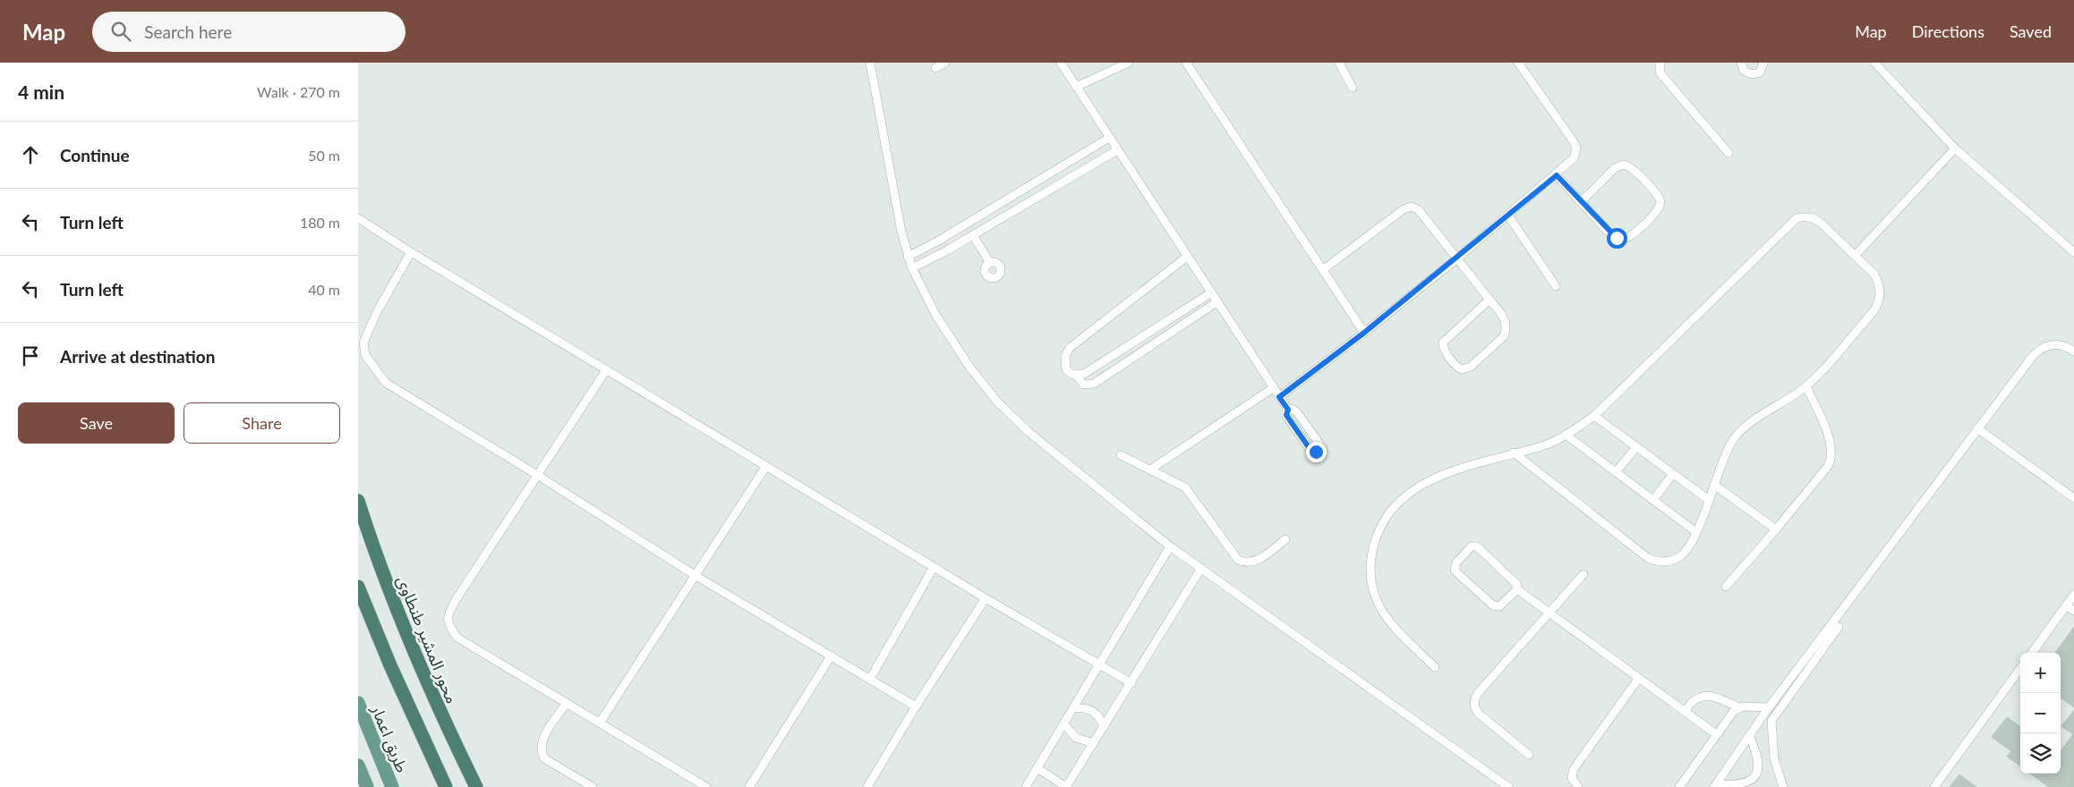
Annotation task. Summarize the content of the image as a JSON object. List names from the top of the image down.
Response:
{
  "streets": {
    "highway": ["محور المشير طنطاوى"],
    "main road": ["طريق اعمار"]
  },
  "page": {
    "header": "Map",
    "search": "Search here",
    "nav": ["Map", "Directions", "Saved"],
    "heading": ["4 min", "Walk · 270 m"],
    "list": [
      ["Continue", "50 m"],
      ["Turn left", "180 m"],
      ["Turn left", "40 m"],
      "Arrive at destination"
    ],
    "buttons": ["Save", "Share"],
    "map_buttons": ["+", "−"]
  }
}
